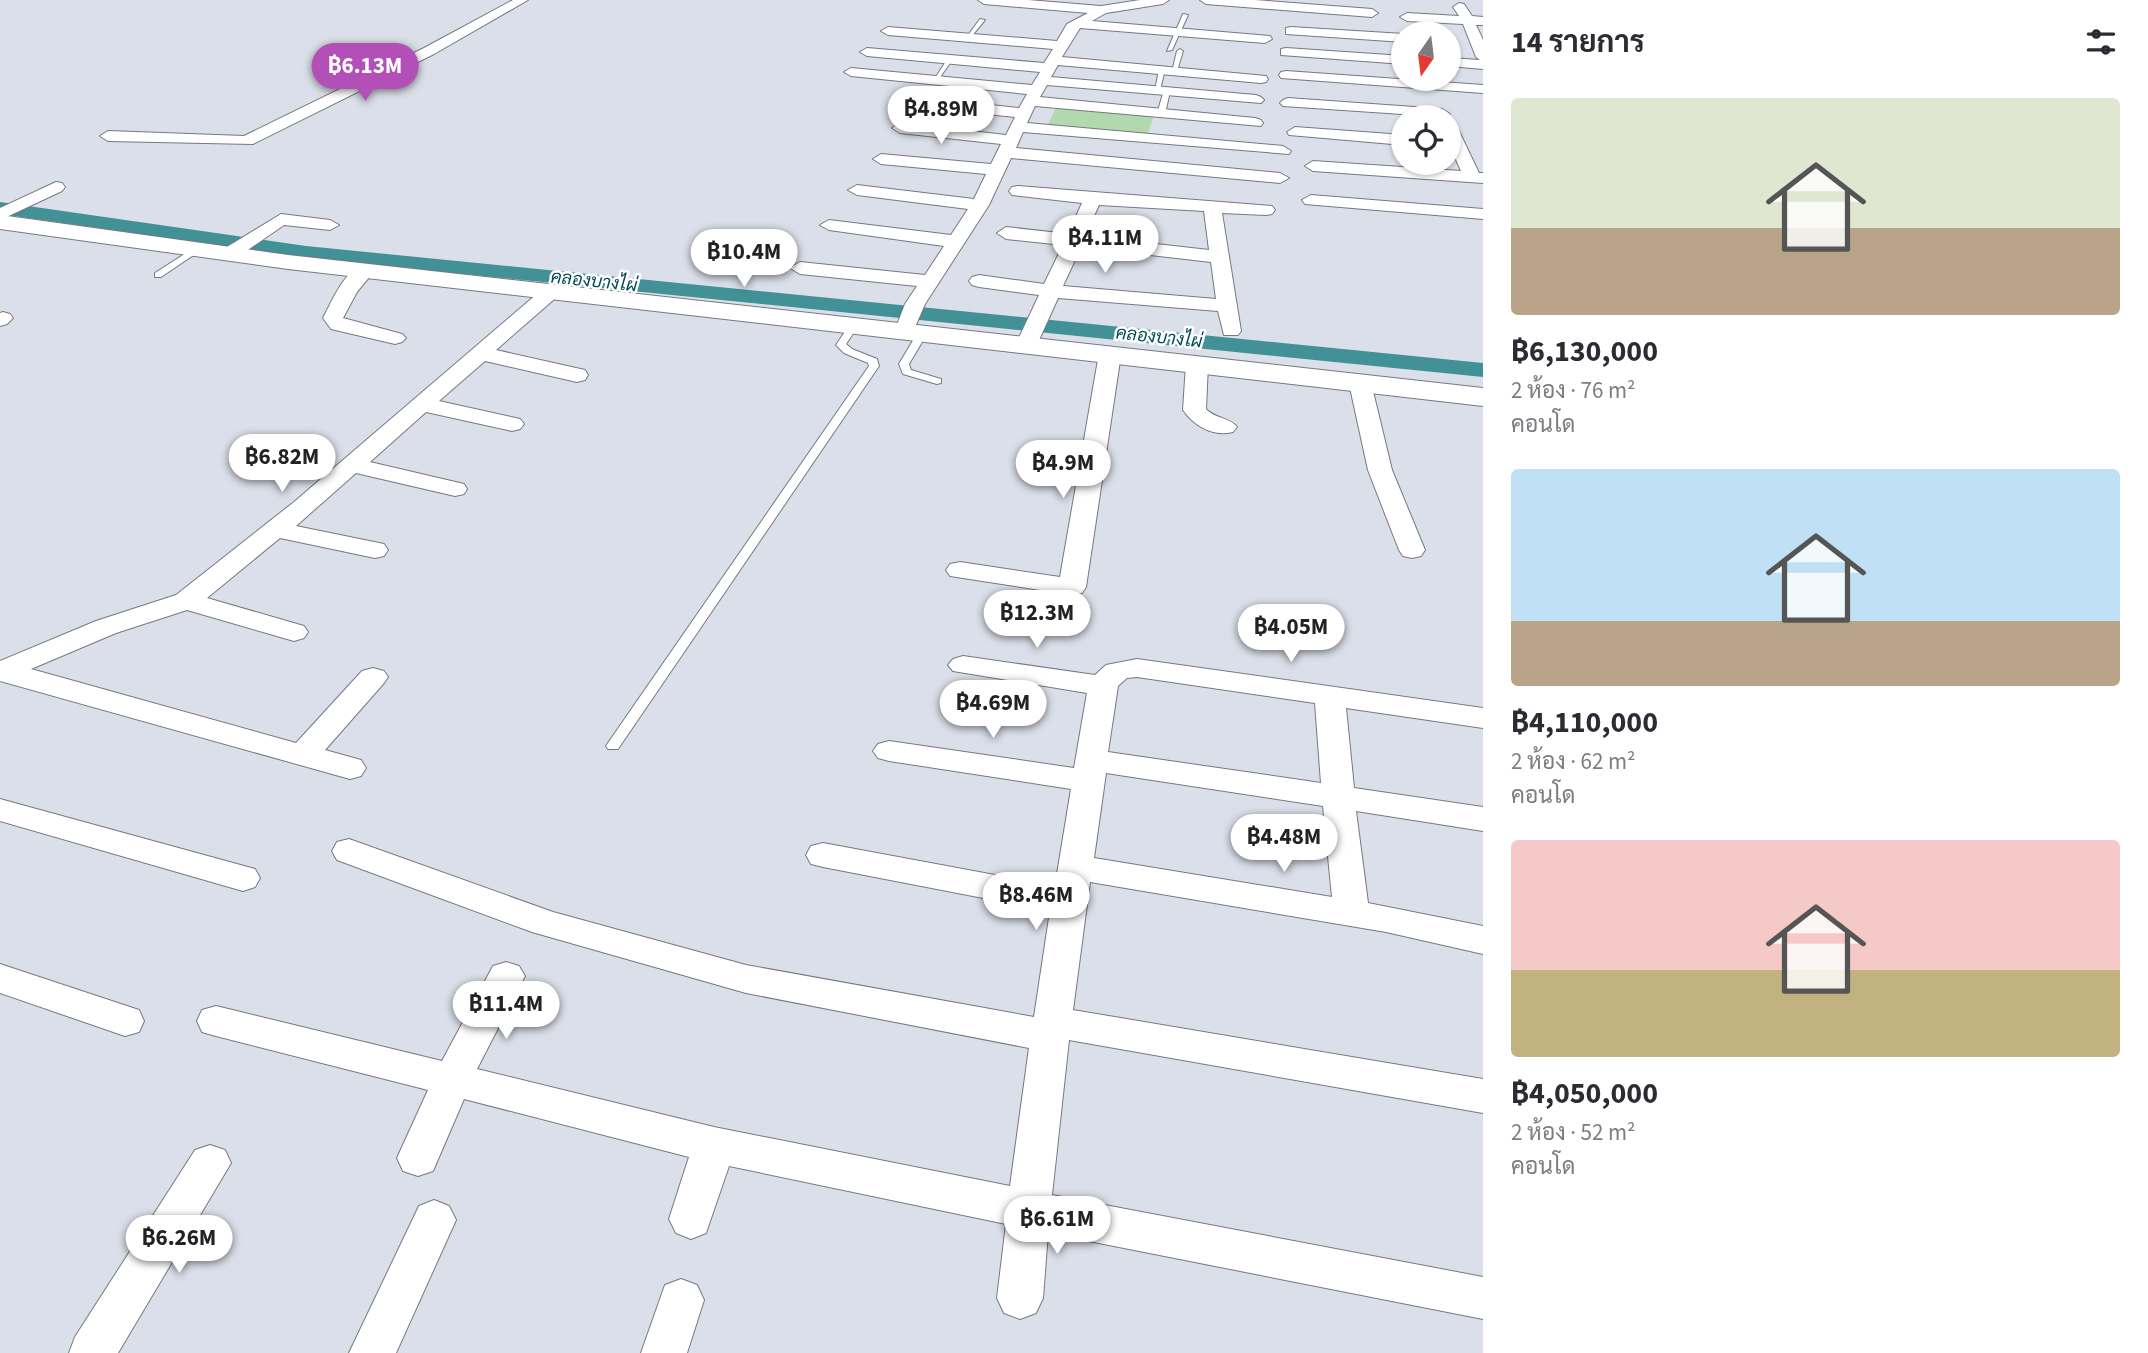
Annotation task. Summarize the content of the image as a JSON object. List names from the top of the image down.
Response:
{
  "water": ["คลองบางไผ่"],
  "north": "bottom",
  "page": {
    "heading": "14 รายการ",
    "price": [
      "฿6.13M",
      "฿4.89M",
      "฿4.11M",
      "฿10.4M",
      "฿6.82M",
      "฿4.9M",
      "฿12.3M",
      "฿4.05M",
      "฿4.69M",
      "฿4.48M",
      "฿8.46M",
      "฿11.4M",
      "฿6.61M",
      "฿6.26M"
    ],
    "list": [
      {
        "name": "฿6,130,000",
        "note": "2 ห้อง · 76 m² · คอนโด"
      },
      {
        "name": "฿4,110,000",
        "note": "2 ห้อง · 62 m² · คอนโด"
      },
      {
        "name": "฿4,050,000",
        "note": "2 ห้อง · 52 m² · คอนโด"
      }
    ]
  }
}
